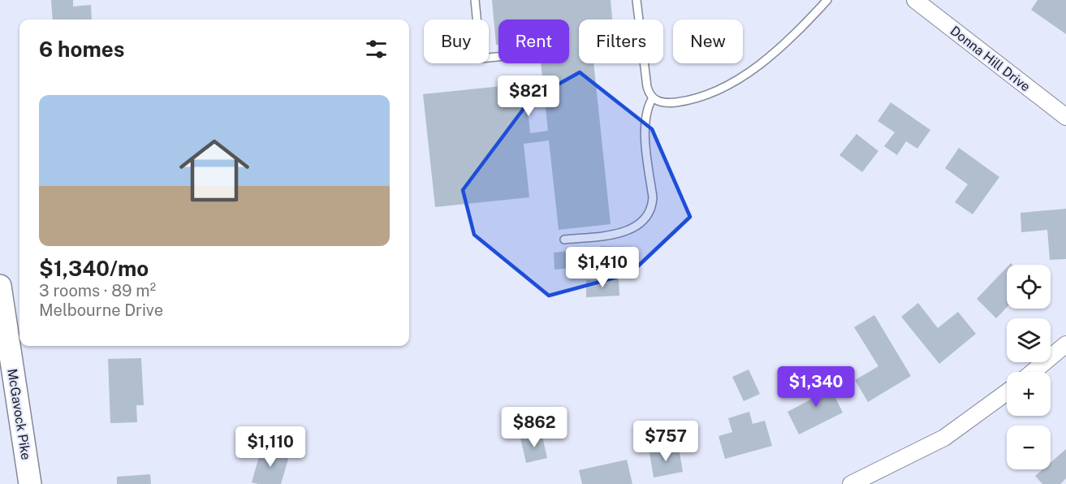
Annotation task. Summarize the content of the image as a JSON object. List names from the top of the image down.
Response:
{
  "streets": {
    "main road": ["McGavock Pike"],
    "street": ["Donna Hill Drive"]
  },
  "page": {
    "chip": [
      "Buy",
      "Rent",
      "Filters",
      "New"
    ],
    "heading": "6 homes",
    "price": [
      "$821",
      "$1,410",
      "$1,340",
      "$862",
      "$757",
      "$1,110"
    ],
    "list": [
      {
        "name": "$1,340/mo",
        "note": "3 rooms · 89 m² · Melbourne Drive"
      }
    ],
    "map_buttons": ["+", "−"]
  }
}
